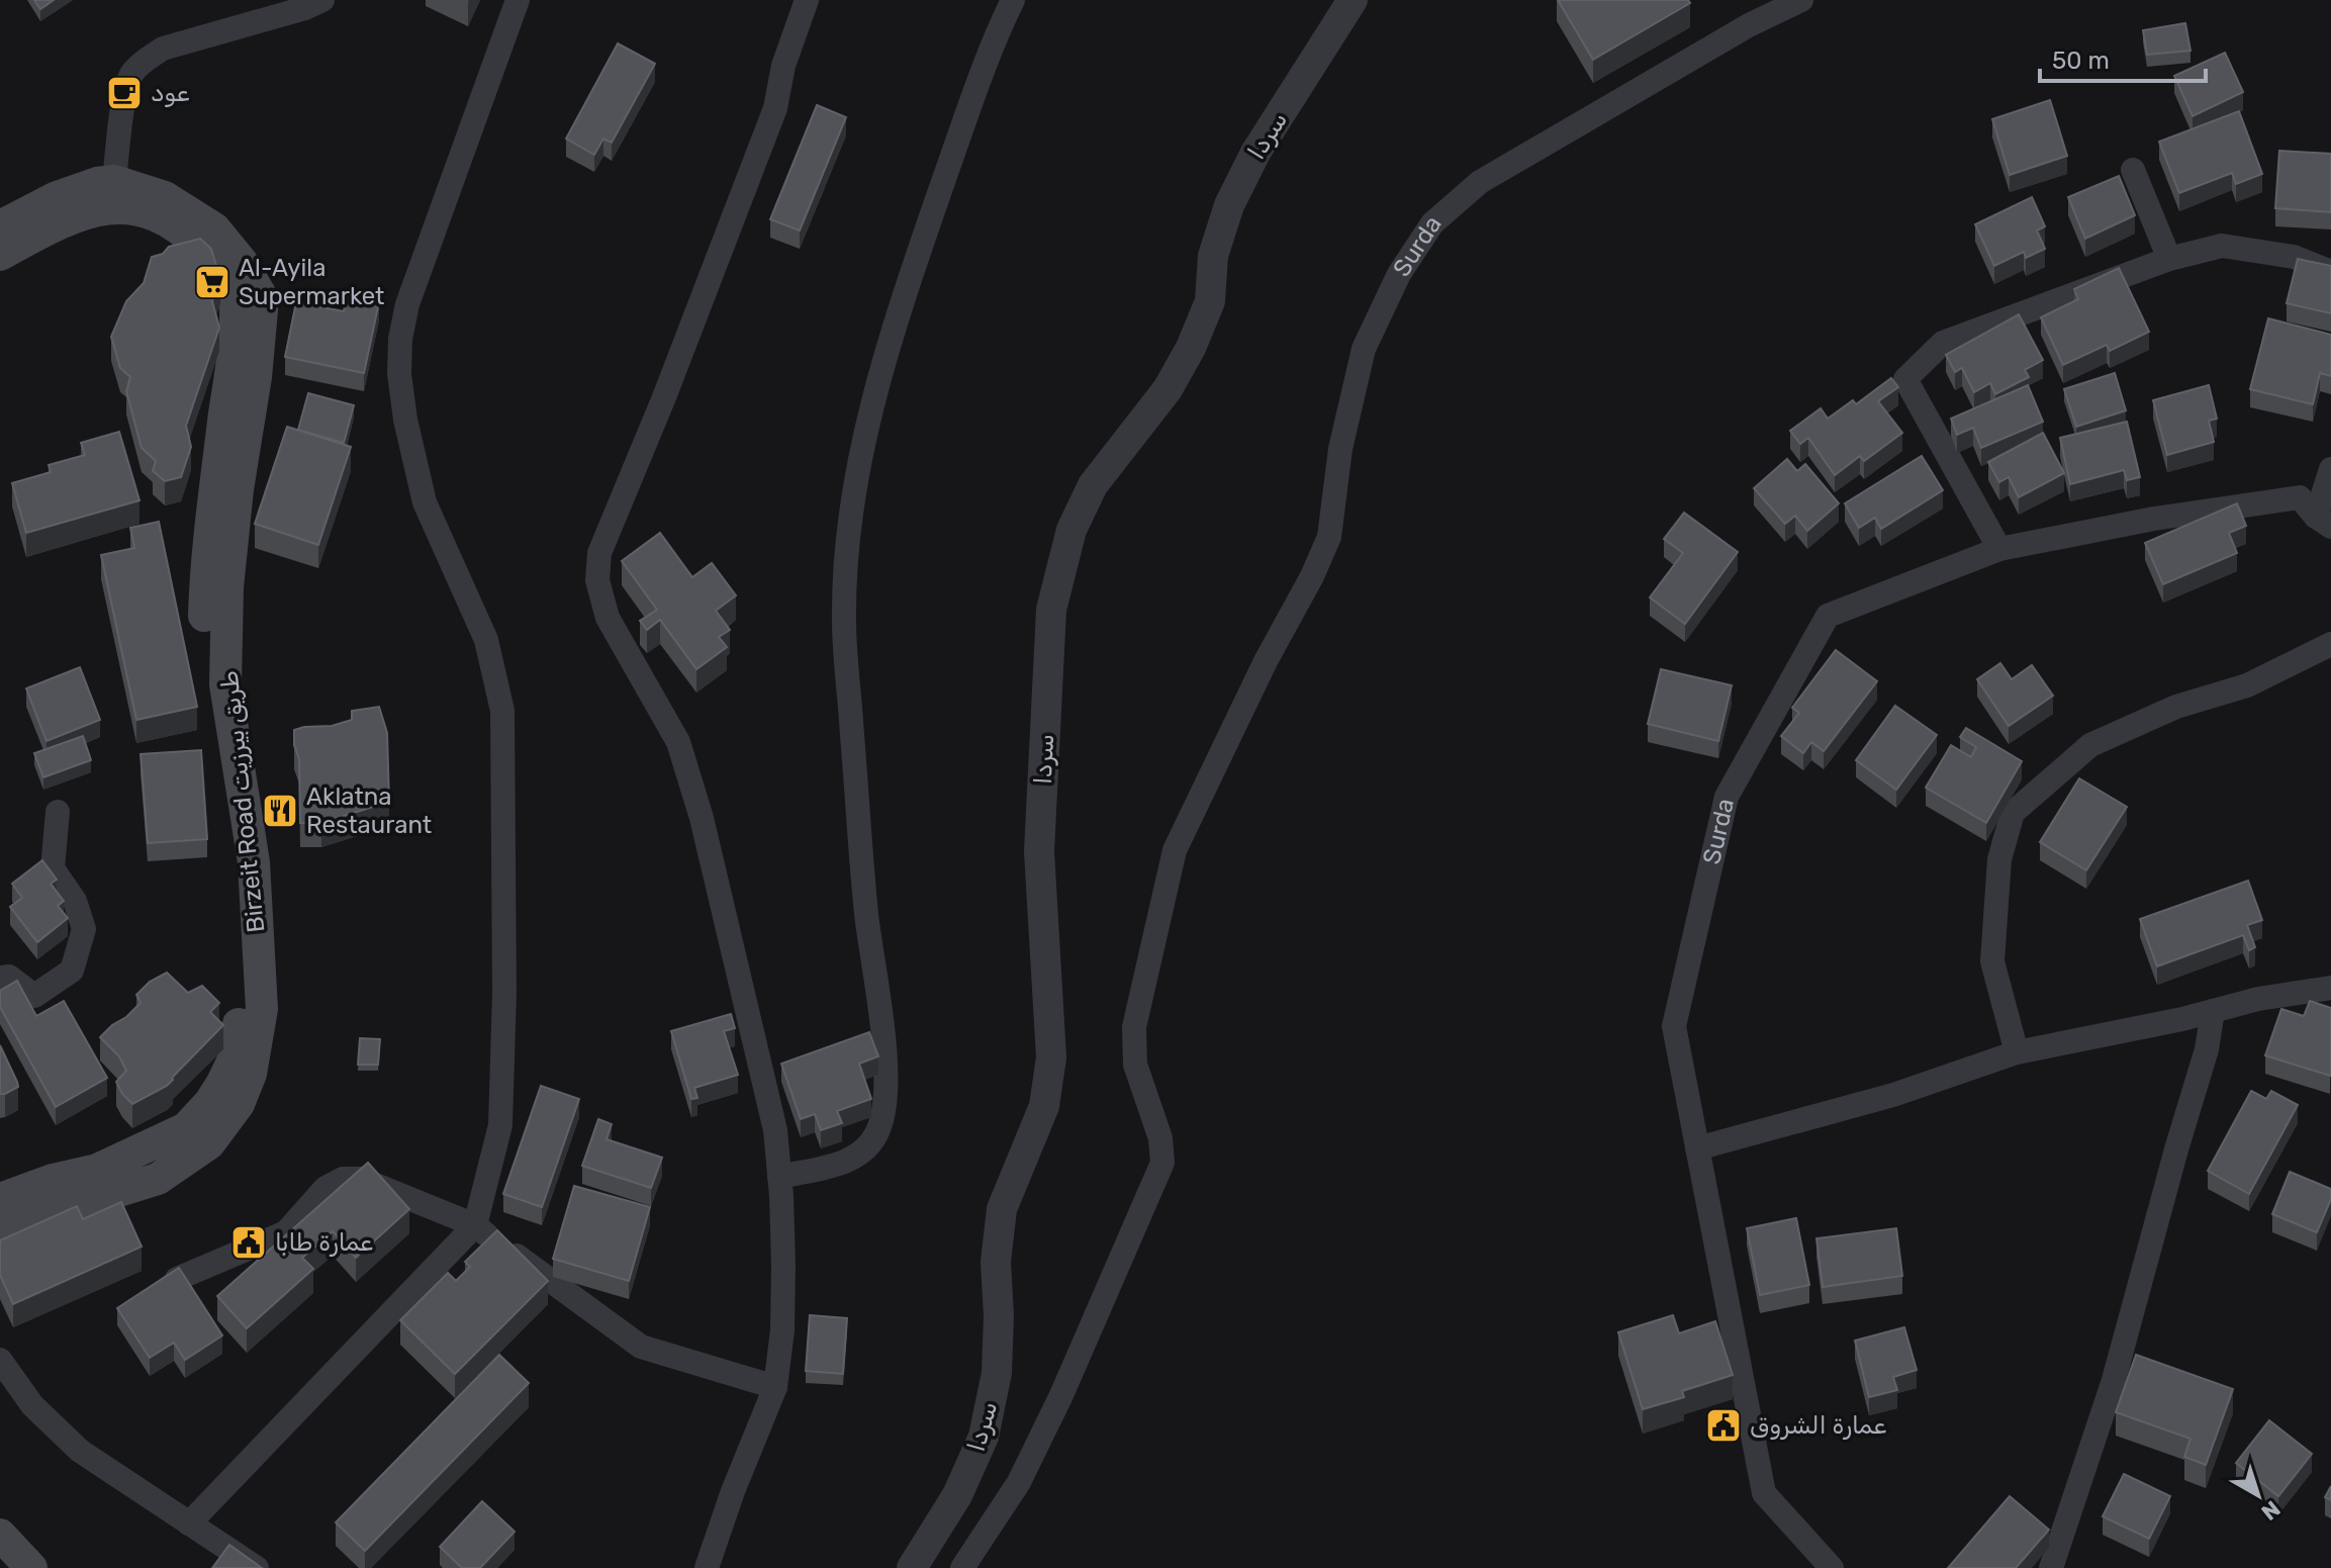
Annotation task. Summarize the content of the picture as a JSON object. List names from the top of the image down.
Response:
{
  "streets": {
    "main road": ["Birzeit Road طريق بيرزيت"],
    "street": ["سردا", "Surda"]
  },
  "places": {
    "cafe": ["عود"],
    "supermarket": ["Al-Ayila Supermarket"],
    "restaurant": ["Aklatna Restaurant"],
    "public building": ["عمارة طابا", "عمارة الشروق"]
  },
  "scale_bar": "50 m",
  "north": "bottom right"
}
